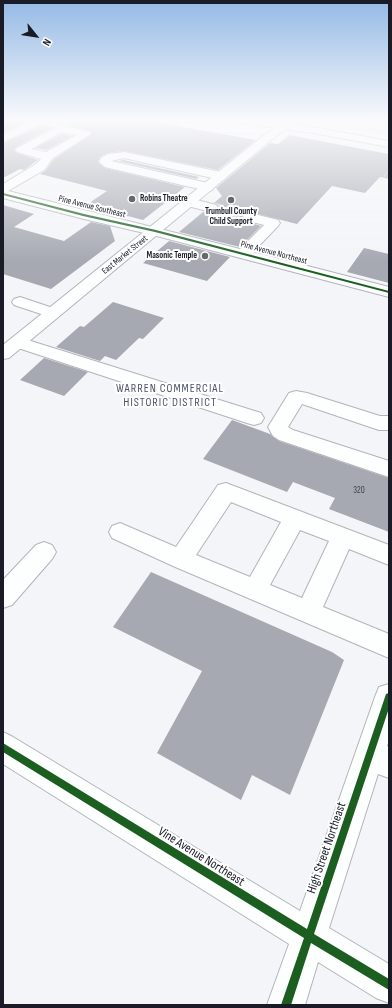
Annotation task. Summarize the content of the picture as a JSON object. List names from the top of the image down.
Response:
{
  "streets": {
    "street": [
      "Pine Avenue Southeast",
      "Pine Avenue Northeast",
      "East Market Street",
      "High Street Northeast",
      "Vine Avenue Northeast"
    ]
  },
  "crossings": [
    ["Pine Avenue Southeast", "Pine Avenue Northeast"],
    ["Pine Avenue Southeast", "East Market Street"],
    ["Pine Avenue Northeast", "East Market Street"],
    ["High Street Northeast", "Vine Avenue Northeast"]
  ],
  "districts": ["WARREN COMMERCIAL HISTORIC DISTRICT"],
  "places": ["Robins Theatre", "Trumbull County Child Support", "Masonic Temple"],
  "house_numbers": ["320"],
  "north": "bottom right"
}
